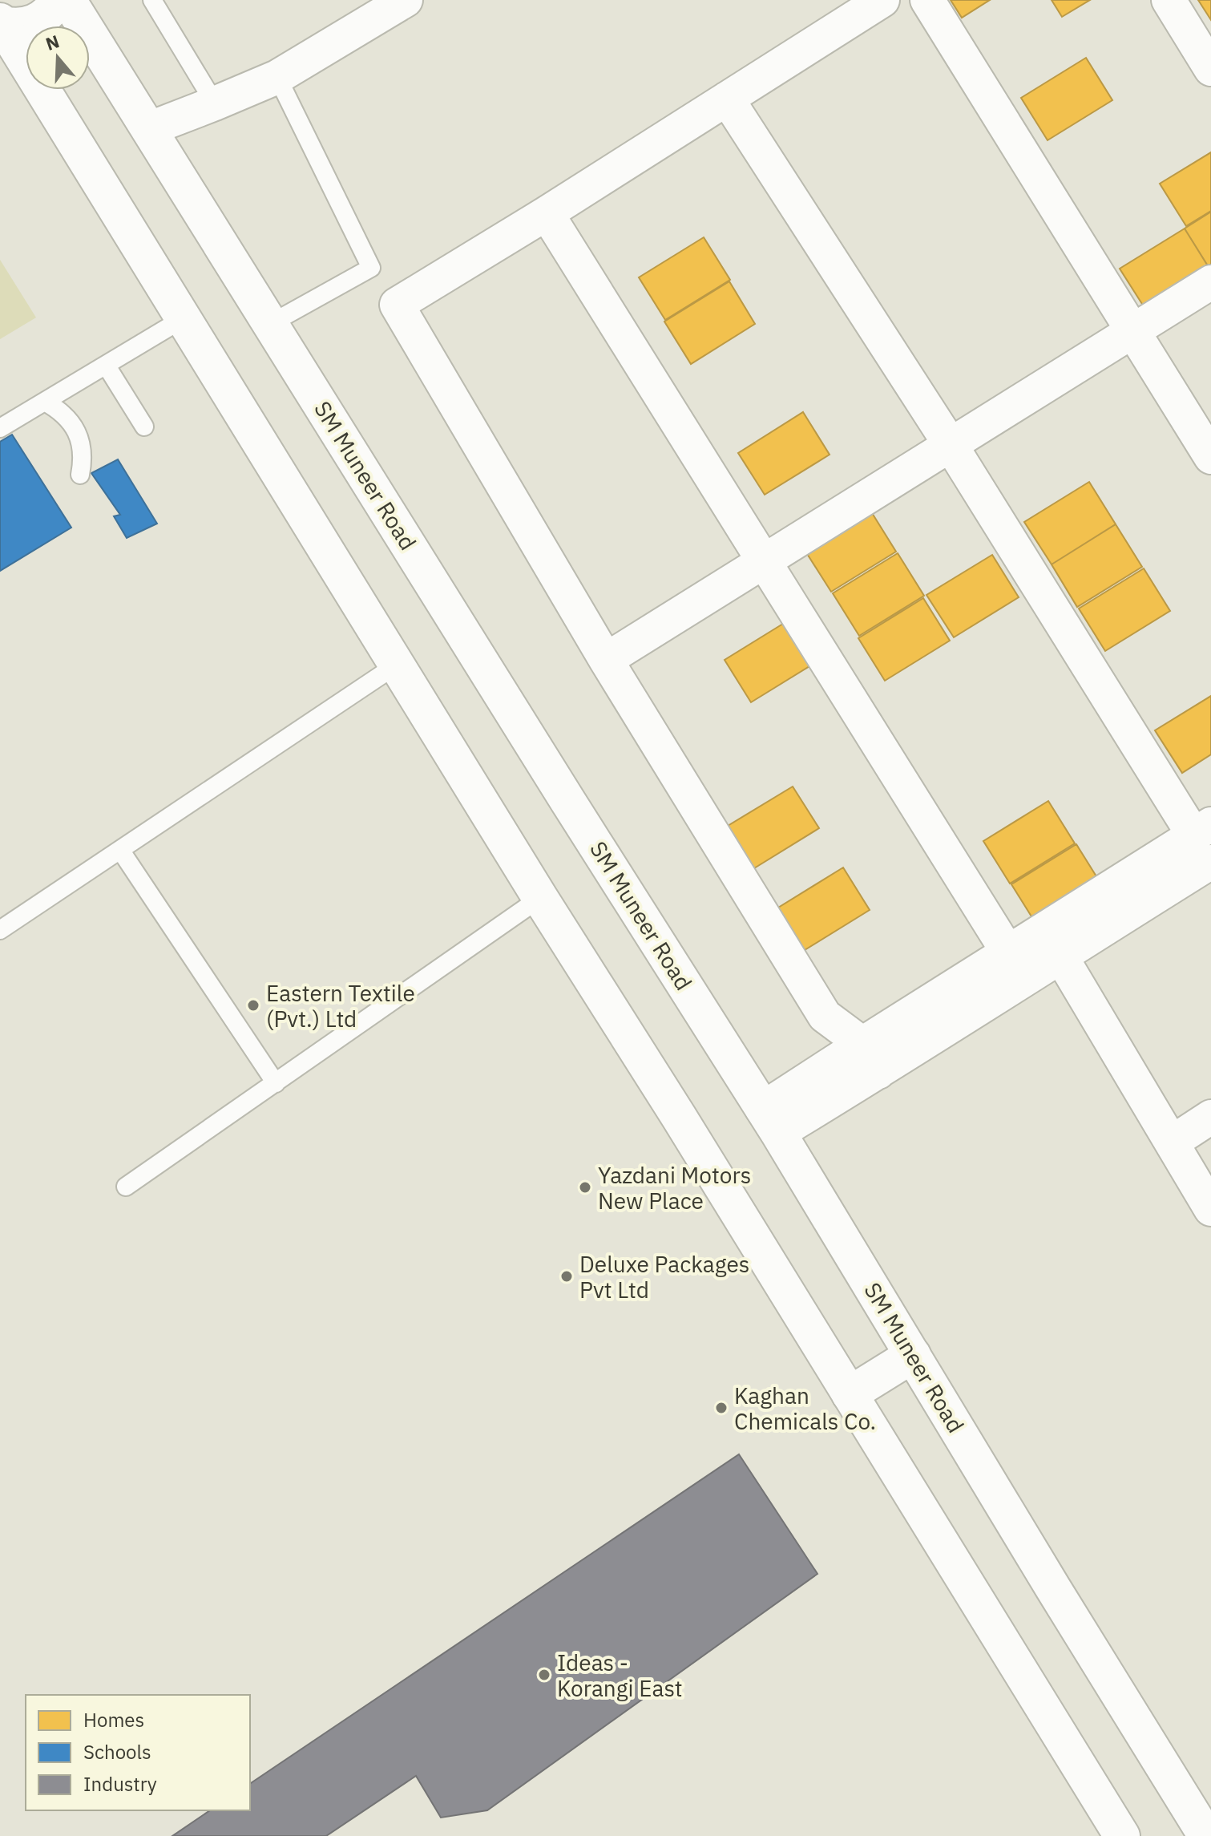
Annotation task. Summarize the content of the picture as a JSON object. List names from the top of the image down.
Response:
{
  "streets": {
    "main road": ["SM Muneer Road"]
  },
  "places": [
    "Eastern Textile (Pvt.) Ltd",
    "Yazdani Motors New Place",
    "Deluxe Packages Pvt Ltd",
    "Kaghan Chemicals Co.",
    "Ideas - Korangi East"
  ],
  "legend": ["Homes", "Schools", "Industry"],
  "north": "top"
}
